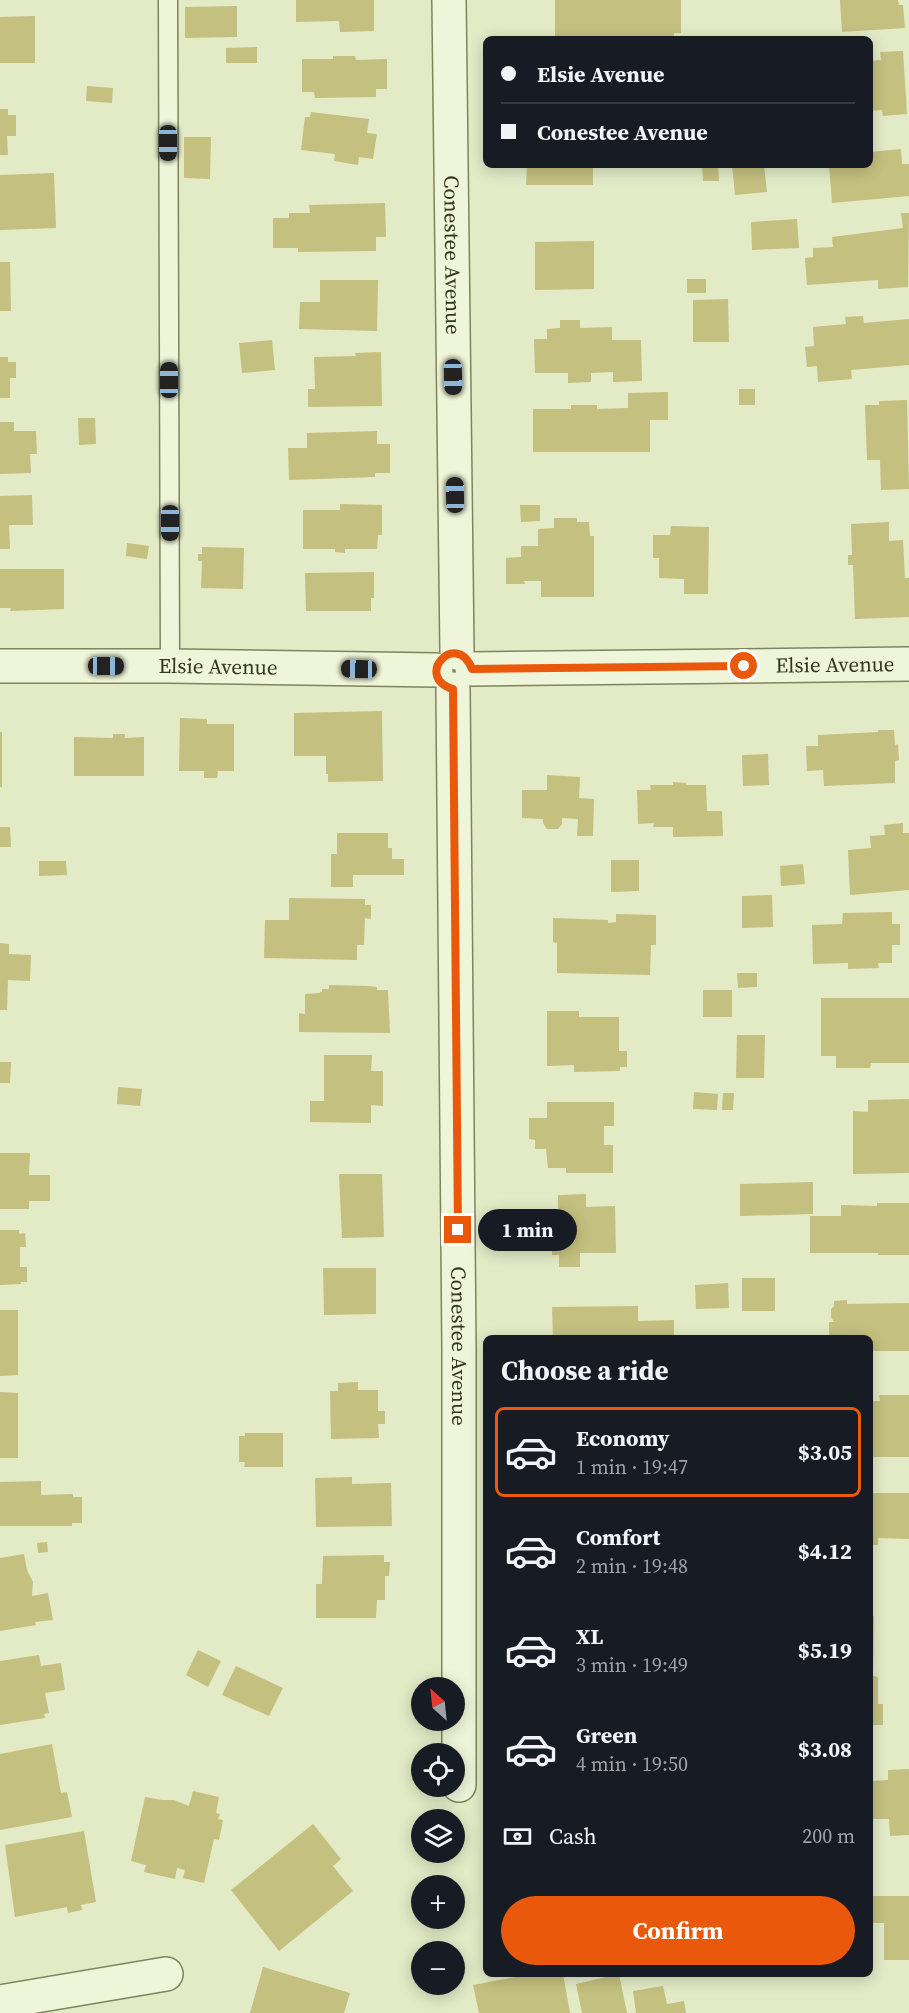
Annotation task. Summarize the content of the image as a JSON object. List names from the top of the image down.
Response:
{
  "streets": {
    "street": ["Conestee Avenue", "Elsie Avenue"]
  },
  "crossings": [
    ["Conestee Avenue", "Elsie Avenue"]
  ],
  "north": "top left",
  "page": {
    "banner": ["Elsie Avenue", "Conestee Avenue"],
    "bubble": "1 min",
    "heading": "Choose a ride",
    "list": [
      {
        "name": "Economy",
        "note": "1 min · 19:47",
        "value": "$3.05"
      },
      {
        "name": "Comfort",
        "note": "2 min · 19:48",
        "value": "$4.12"
      },
      {
        "name": "XL",
        "note": "3 min · 19:49",
        "value": "$5.19"
      },
      {
        "name": "Green",
        "note": "4 min · 19:50",
        "value": "$3.08"
      }
    ],
    "map_buttons": ["+", "−"],
    "pay": ["Cash", "200 m"],
    "buttons": "Confirm"
  }
}
